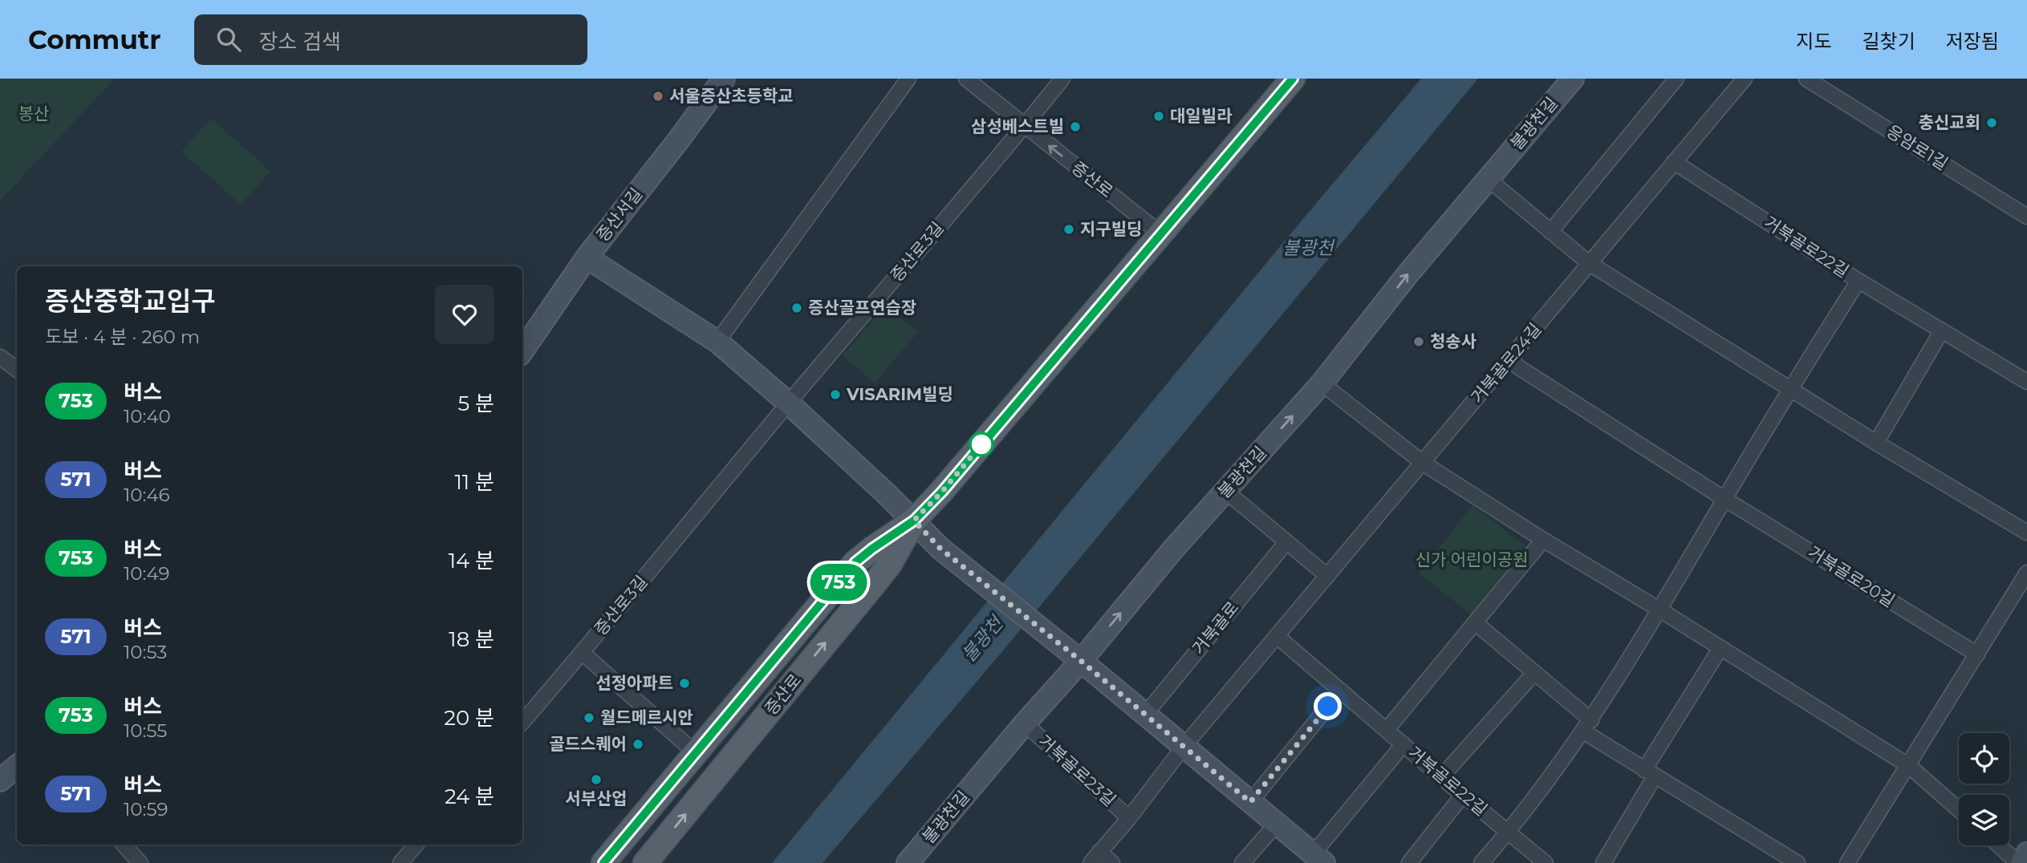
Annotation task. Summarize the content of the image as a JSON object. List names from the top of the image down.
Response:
{
  "streets": {
    "main road": ["증산로"],
    "street": [
      "불광천길",
      "응암로1길",
      "증산서길",
      "거북골로22길",
      "증산로3길",
      "거북골로24길",
      "거북골로20길",
      "거북골로",
      "거북골로23길"
    ]
  },
  "crossings": [
    ["불광천길", "거북골로23길"],
    ["증산로", "증산로3길"],
    ["거북골로22길", "거북골로24길"],
    ["거북골로22길", "거북골로20길"],
    ["거북골로24길", "거북골로23길"]
  ],
  "one_way": ["불광천길"],
  "water": ["불광천"],
  "parks": ["봉산", "신가 어린이공원"],
  "places": [
    "서울증산초등학교",
    "대일빌라",
    "충신교회",
    "삼성베스트빌",
    "지구빌딩",
    "증산골프연습장",
    "청송사",
    "VISARIM빌딩",
    "선정아파트",
    "월드메르시안",
    "골드스퀘어",
    "서부산업"
  ],
  "lines": ["bus line 753"],
  "page": {
    "header": "Commutr",
    "search": "장소 검색",
    "nav": ["지도", "길찾기", "저장됨"],
    "on_map": "753",
    "heading": ["증산중학교입구", "도보 · 4 분 · 260 m"],
    "list": [
      {
        "mark": "753",
        "name": "버스",
        "note": "10:40",
        "value": "5 분"
      },
      {
        "mark": "571",
        "name": "버스",
        "note": "10:46",
        "value": "11 분"
      },
      {
        "mark": "753",
        "name": "버스",
        "note": "10:49",
        "value": "14 분"
      },
      {
        "mark": "571",
        "name": "버스",
        "note": "10:53",
        "value": "18 분"
      },
      {
        "mark": "753",
        "name": "버스",
        "note": "10:55",
        "value": "20 분"
      },
      {
        "mark": "571",
        "name": "버스",
        "note": "10:59",
        "value": "24 분"
      }
    ]
  }
}
